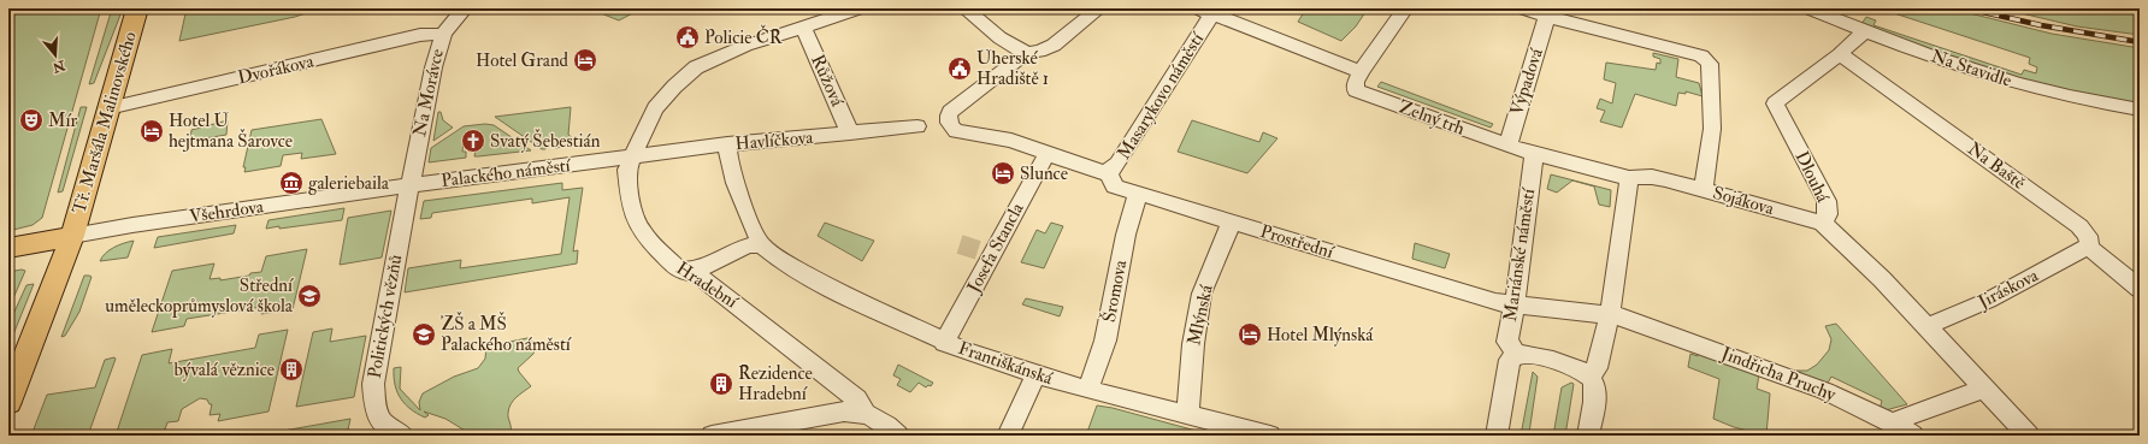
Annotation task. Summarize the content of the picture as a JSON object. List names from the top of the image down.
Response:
{
  "streets": {
    "main road": ["Tř. Maršála Malinovského"],
    "street": [
      "Na Stavidle",
      "Dvořákova",
      "Růžová",
      "Výpadová",
      "Na Morávce",
      "Masarykovo náměstí",
      "Zelný trh",
      "Havlíčkova",
      "Na Baště",
      "Palackého náměstí",
      "Dlouhá",
      "Sojákova",
      "Všehrdova",
      "Prostřední",
      "Josefa Stancla",
      "Mariánské náměstí",
      "Hradební",
      "Jiráskova",
      "Šromova",
      "Mlýnská",
      "Politických vězňů",
      "Františkánská",
      "Jindřicha Pruchy"
    ]
  },
  "crossings": [
    ["Na Stavidle", "Dlouhá"],
    ["Dvořákova", "Na Morávce"],
    ["Dvořákova", "Tř. Maršála Malinovského"],
    ["Růžová", "Havlíčkova"],
    ["Růžová", "Hradební"],
    ["Výpadová", "Zelný trh"],
    ["Na Morávce", "Palackého náměstí"],
    ["Na Morávce", "Všehrdova"],
    ["Na Morávce", "Politických vězňů"],
    ["Masarykovo náměstí", "Prostřední"],
    ["Masarykovo náměstí", "Josefa Stancla"],
    ["Tř. Maršála Malinovského", "Všehrdova"],
    ["Havlíčkova", "Palackého náměstí"],
    ["Havlíčkova", "Hradební"],
    ["Havlíčkova", "Františkánská"],
    ["Na Baště", "Dlouhá"],
    ["Na Baště", "Jiráskova"],
    ["Palackého náměstí", "Všehrdova"],
    ["Palackého náměstí", "Hradební"],
    ["Palackého náměstí", "Politických vězňů"],
    ["Dlouhá", "Sojákova"],
    ["Dlouhá", "Jiráskova"],
    ["Všehrdova", "Politických vězňů"],
    ["Prostřední", "Mariánské náměstí"],
    ["Prostřední", "Šromova"],
    ["Prostřední", "Mlýnská"],
    ["Prostřední", "Jindřicha Pruchy"],
    ["Josefa Stancla", "Františkánská"],
    ["Šromova", "Františkánská"],
    ["Mlýnská", "Františkánská"]
  ],
  "places": {
    "public building": ["Policie ČR", "Uherské Hradiště 1"],
    "hotel": [
      "Hotel Grand",
      "Hotel U hejtmana Šarovce",
      "Slunce",
      "Hotel Mlýnská"
    ],
    "theatre": ["Mír"],
    "church": ["Svatý Šebestián"],
    "museum": ["galeriebaila"],
    "school or university": ["Střední uměleckoprůmyslová škola", "ZŠ a MŠ Palackého náměstí"],
    "building": ["bývalá věznice", "Rezidence Hradební"]
  },
  "north": "bottom"
}
